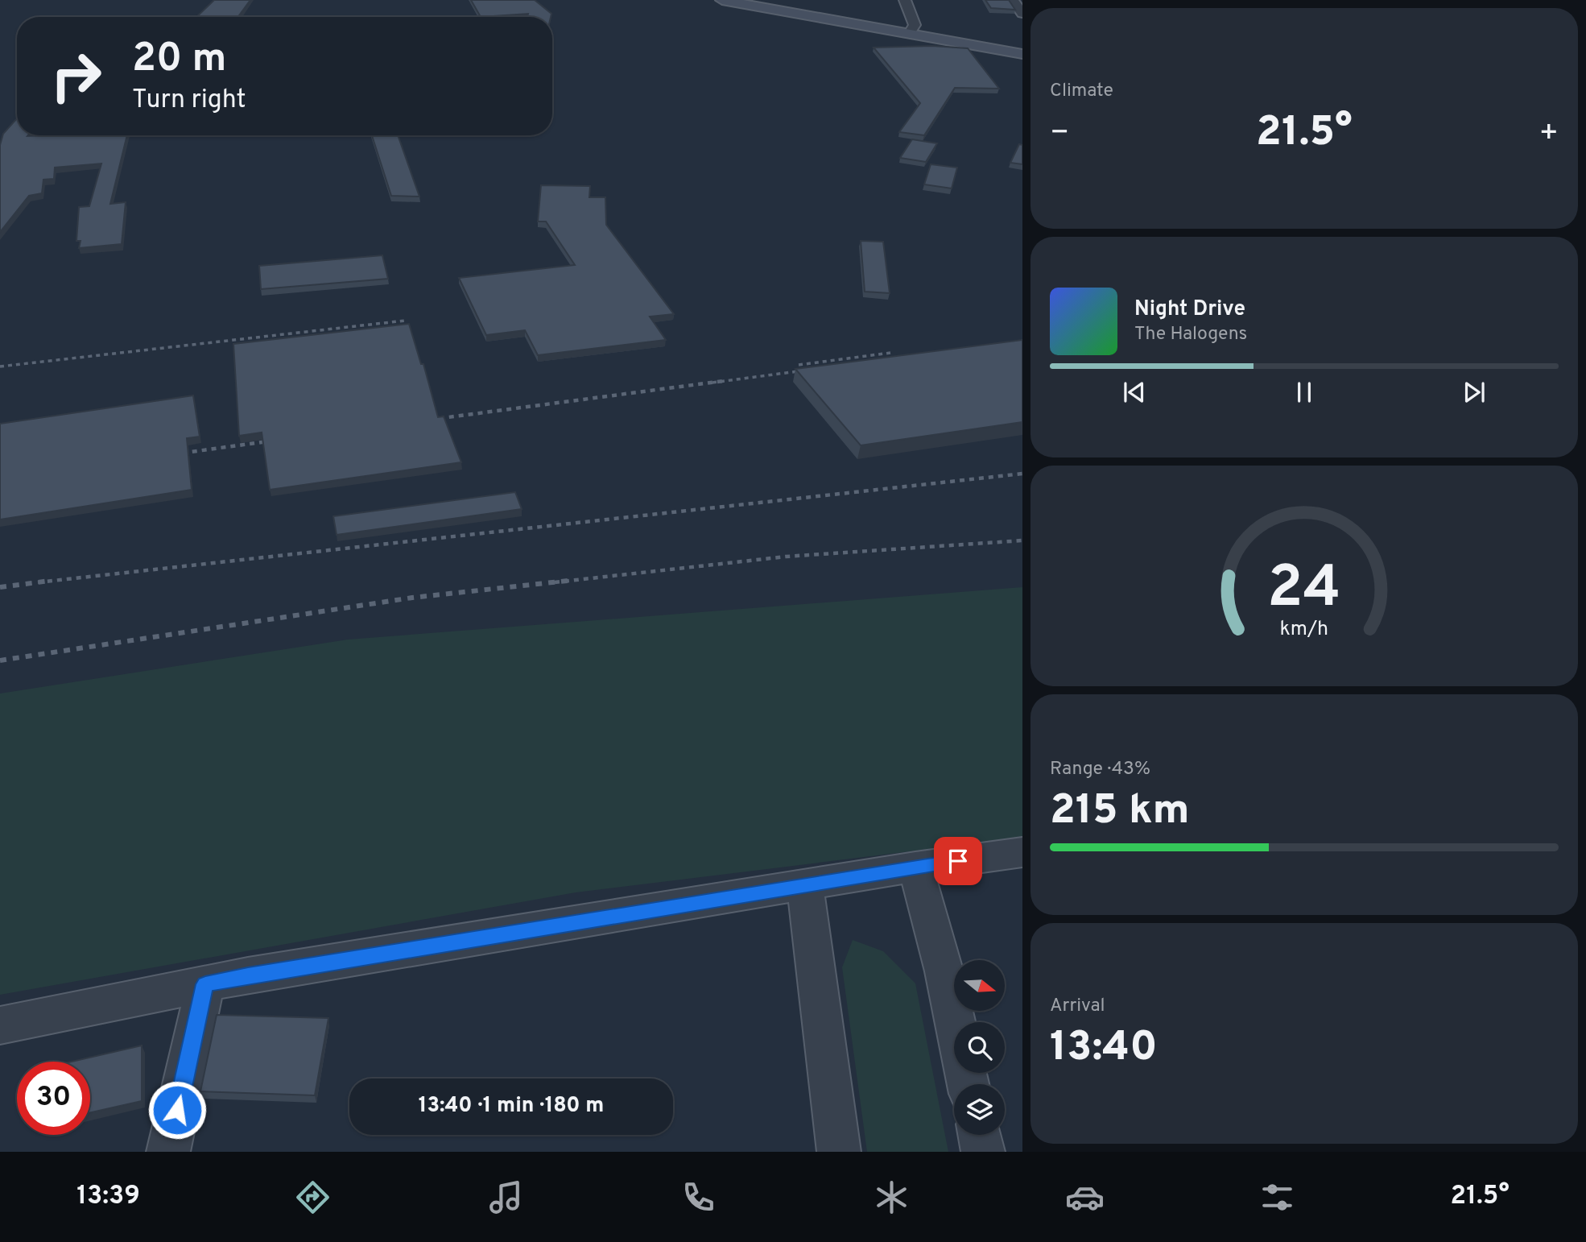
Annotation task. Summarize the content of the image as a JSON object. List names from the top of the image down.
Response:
{
  "north": "right",
  "page": {
    "tile": [
      "Climate",
      ["Range · 43%", "215 km"],
      ["Arrival", "13:40"]
    ],
    "turn": ["20 m", "Turn right"],
    "heat": ["−", "21.5°", "+"],
    "song": ["Night Drive", "The Halogens"],
    "limit": "30",
    "trip": "13:40 · 1 min · 180 m",
    "tabs": ["13:39", "21.5°"],
    "gauge": ["24", "km/h"]
  }
}
